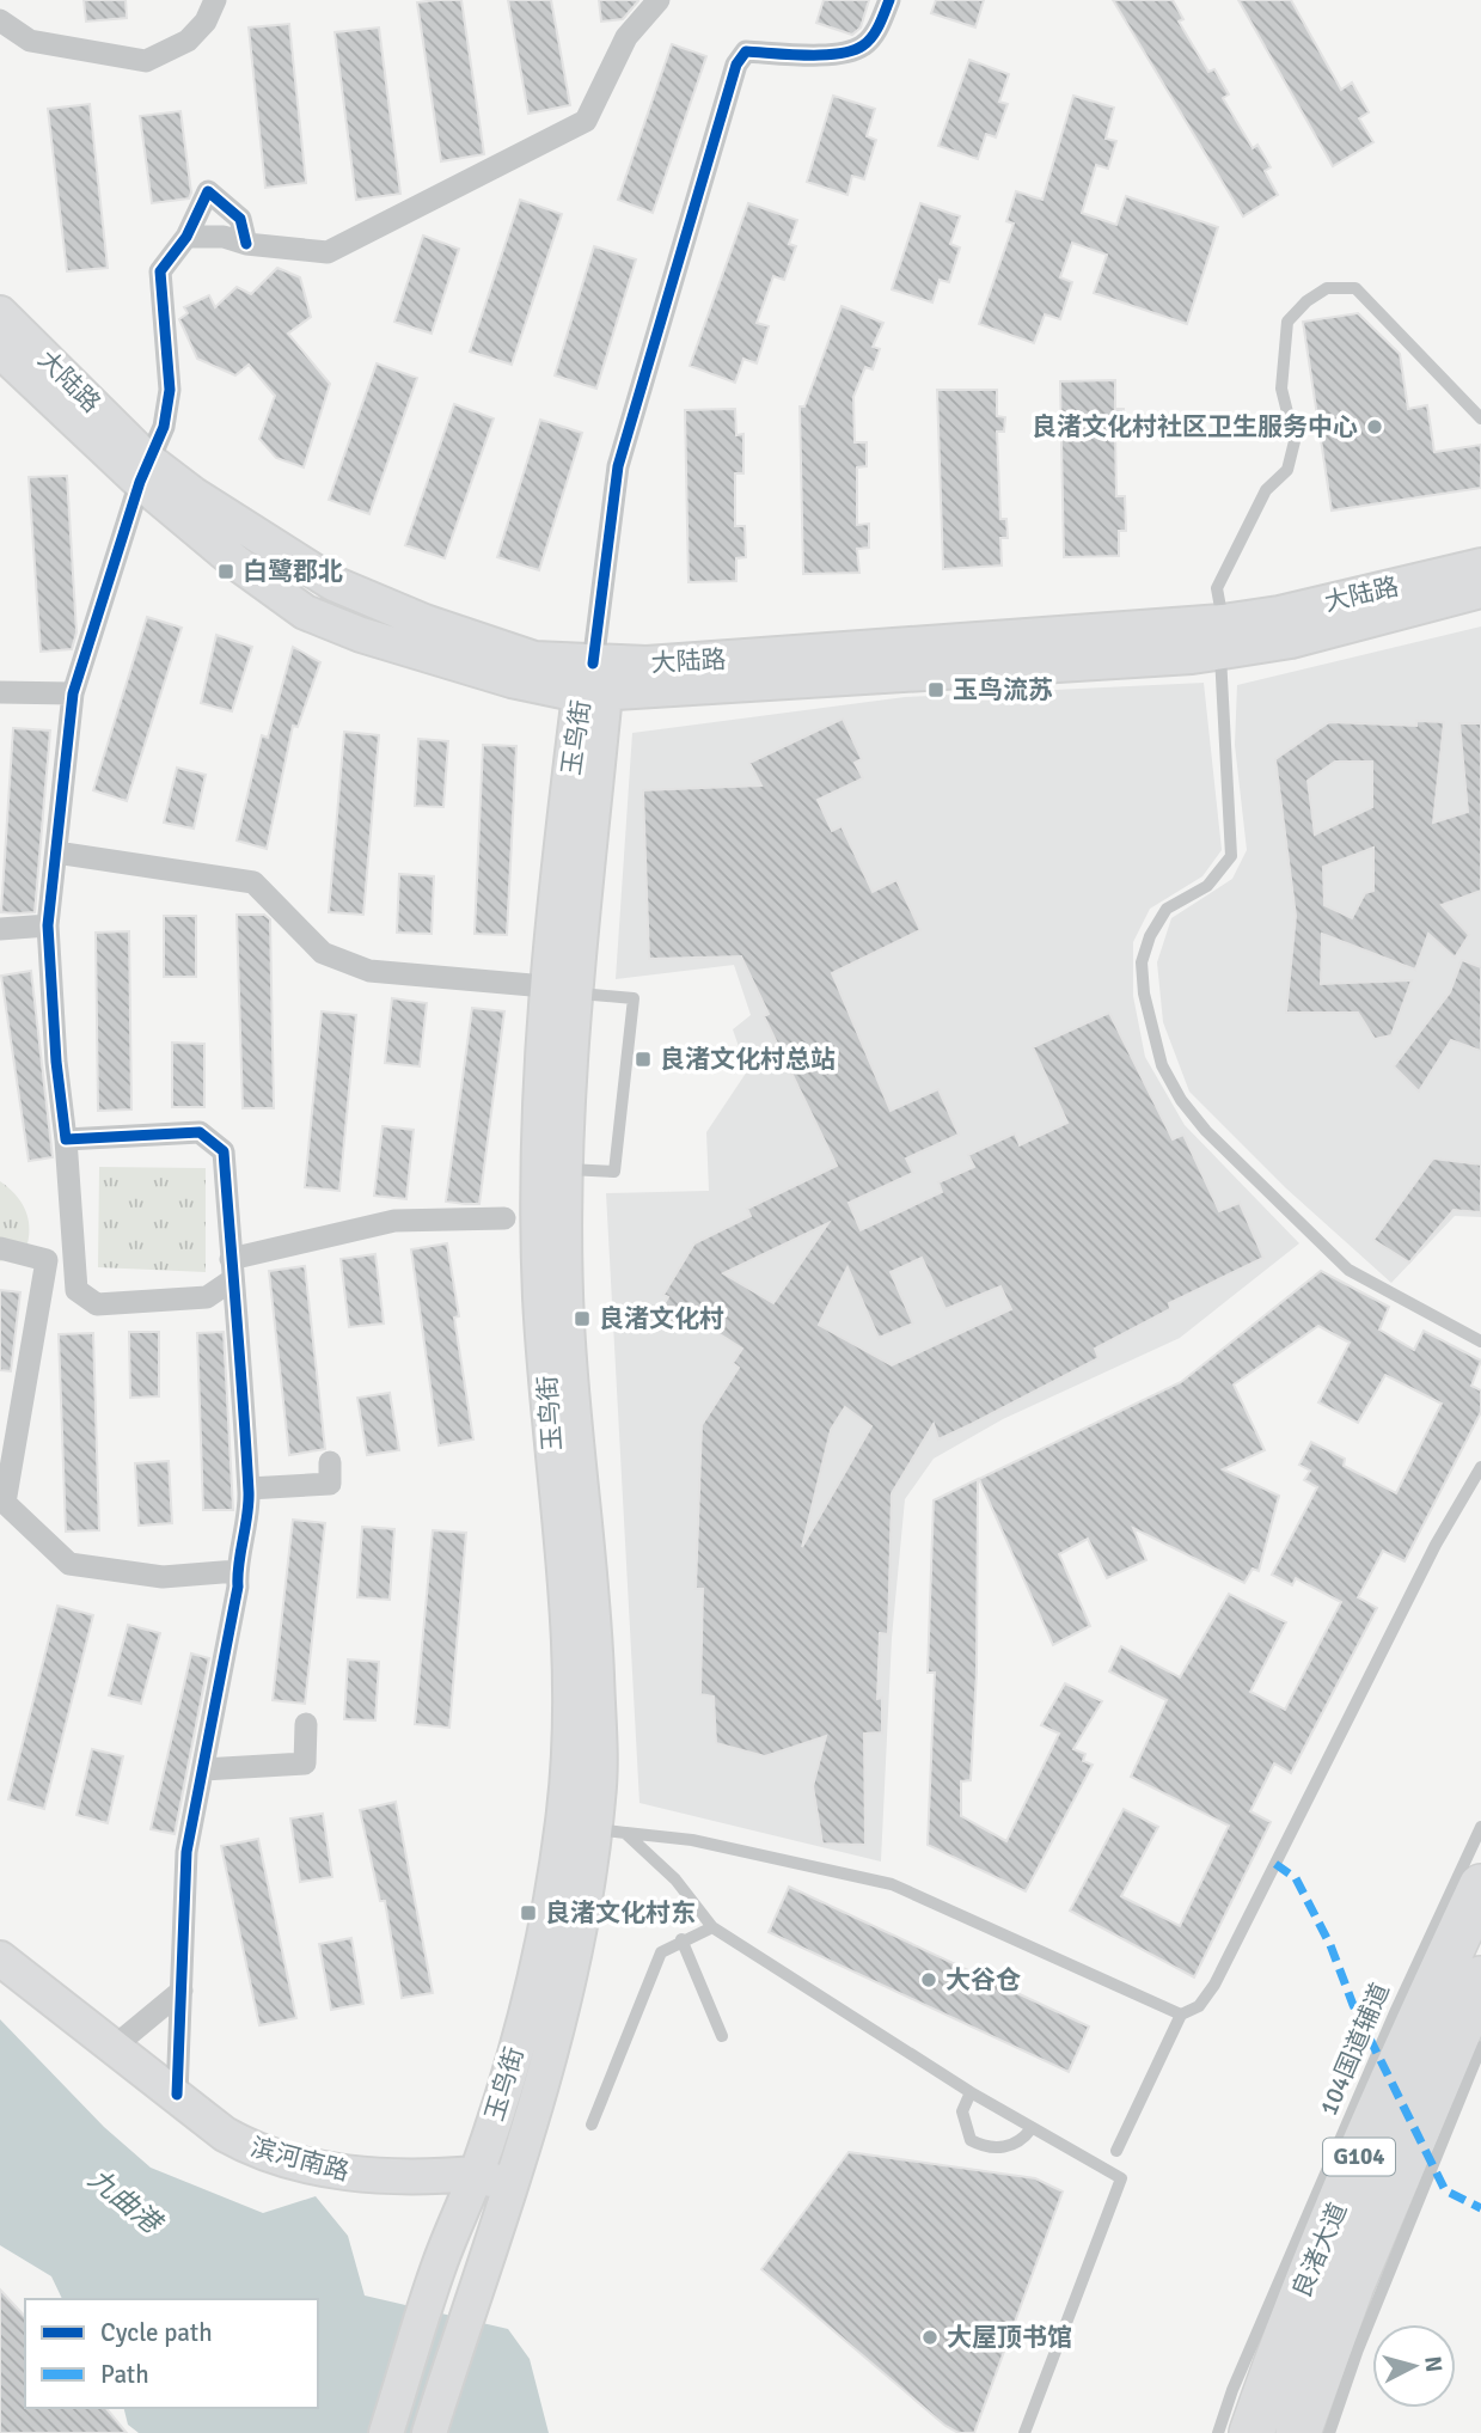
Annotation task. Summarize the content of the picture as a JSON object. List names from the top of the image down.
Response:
{
  "streets": {
    "highway": ["G104", "良渚大道"],
    "main road": ["大陆路", "玉鸟街", "滨河南路"],
    "lane": ["104国道辅道"]
  },
  "crossings": [
    ["大陆路", "玉鸟街"],
    ["玉鸟街", "滨河南路"]
  ],
  "water": ["九曲港"],
  "places": {
    "other": ["良渚文化村社区卫生服务中心", "大谷仓", "大屋顶书馆"],
    "transit": [
      "白鹭郡北",
      "玉鸟流苏",
      "良渚文化村总站",
      "良渚文化村",
      "良渚文化村东"
    ]
  },
  "legend": ["Cycle path", "Path"],
  "north": "right"
}
